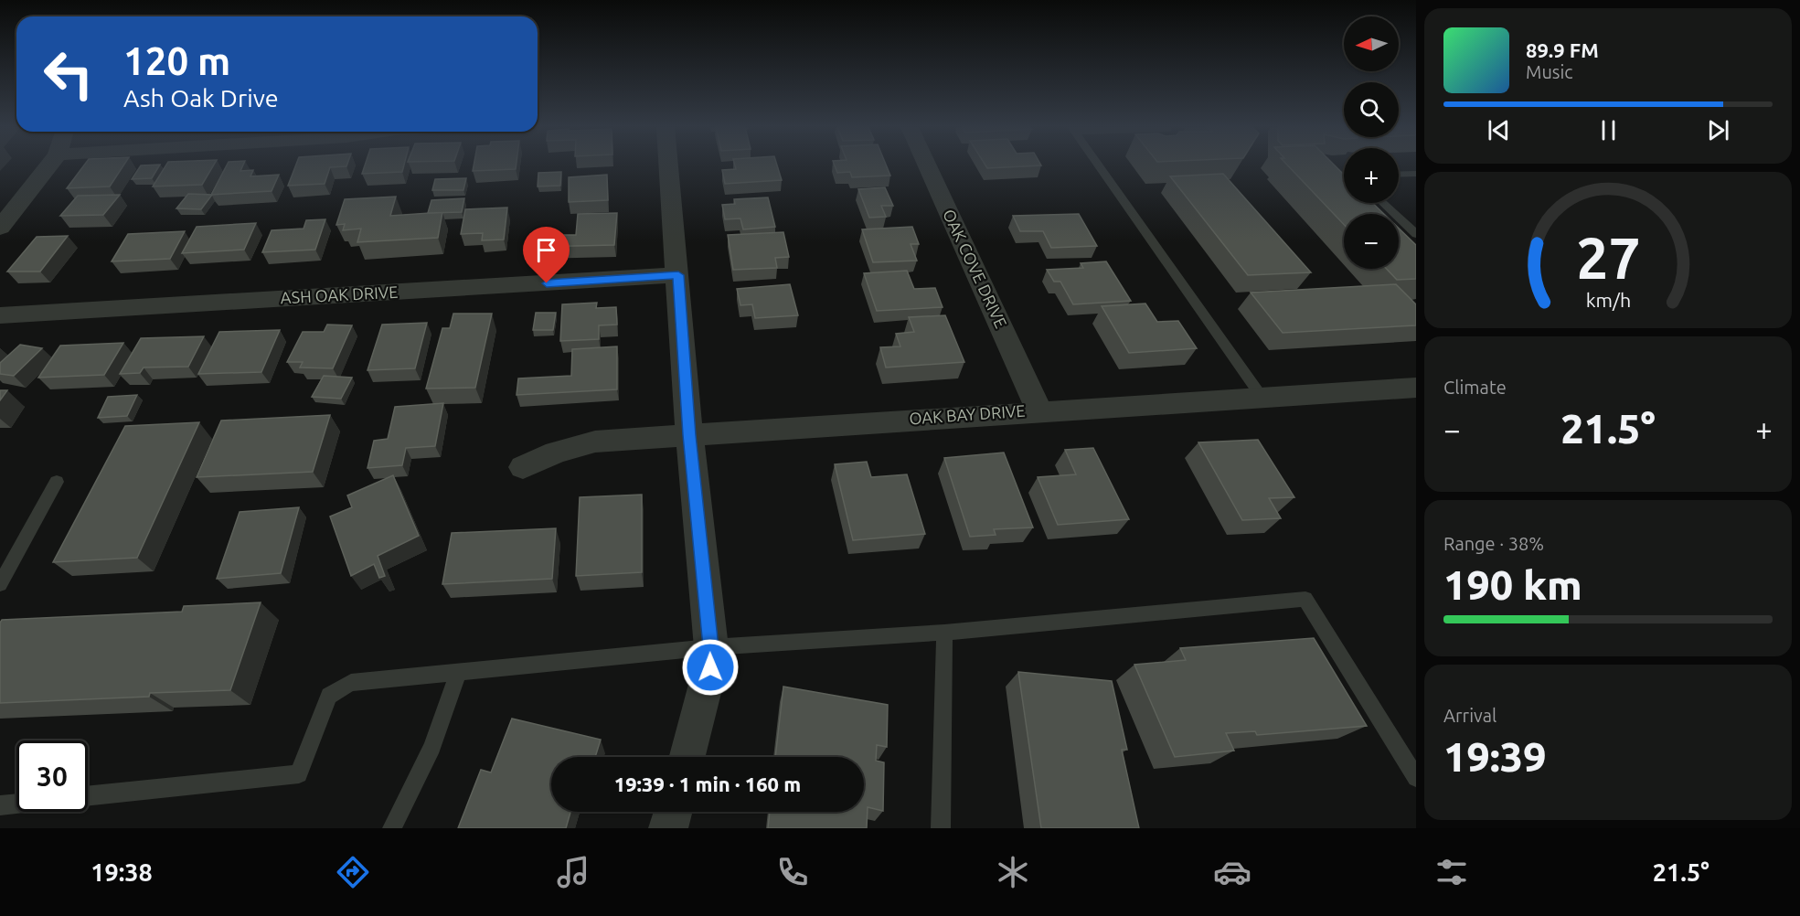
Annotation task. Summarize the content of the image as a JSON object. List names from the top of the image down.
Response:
{
  "streets": {
    "street": ["OAK COVE DRIVE", "ASH OAK DRIVE", "OAK BAY DRIVE"]
  },
  "crossings": [
    ["OAK COVE DRIVE", "OAK BAY DRIVE"]
  ],
  "north": "left",
  "page": {
    "map_buttons": ["+", "−"],
    "turn": ["120 m", "Ash Oak Drive"],
    "song": ["89.9 FM", "Music"],
    "tile": [
      "Climate",
      ["Range · 38%", "190 km"],
      ["Arrival", "19:39"]
    ],
    "heat": ["−", "21.5°", "+"],
    "limit": "30",
    "trip": "19:39 · 1 min · 160 m",
    "tabs": ["19:38", "21.5°"],
    "gauge": ["27", "km/h"]
  }
}
